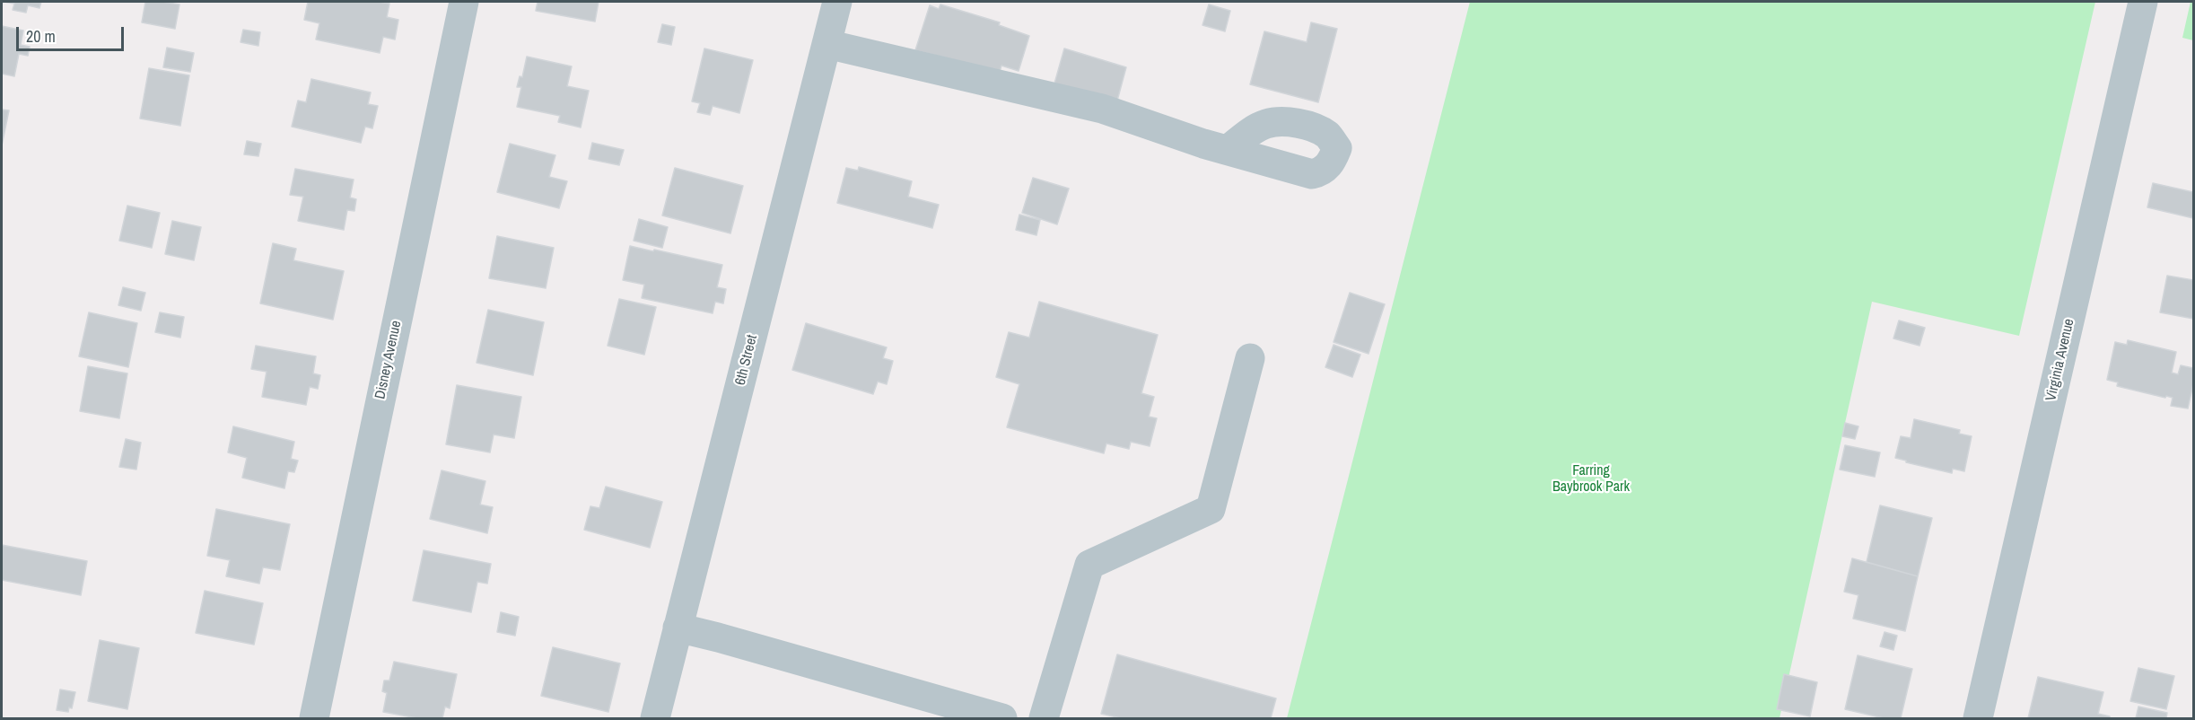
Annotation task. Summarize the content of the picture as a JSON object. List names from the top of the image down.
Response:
{
  "streets": {
    "street": ["Disney Avenue", "6th Street", "Virginia Avenue"]
  },
  "parks": ["Farring Baybrook Park"],
  "scale_bar": "20 m"
}
